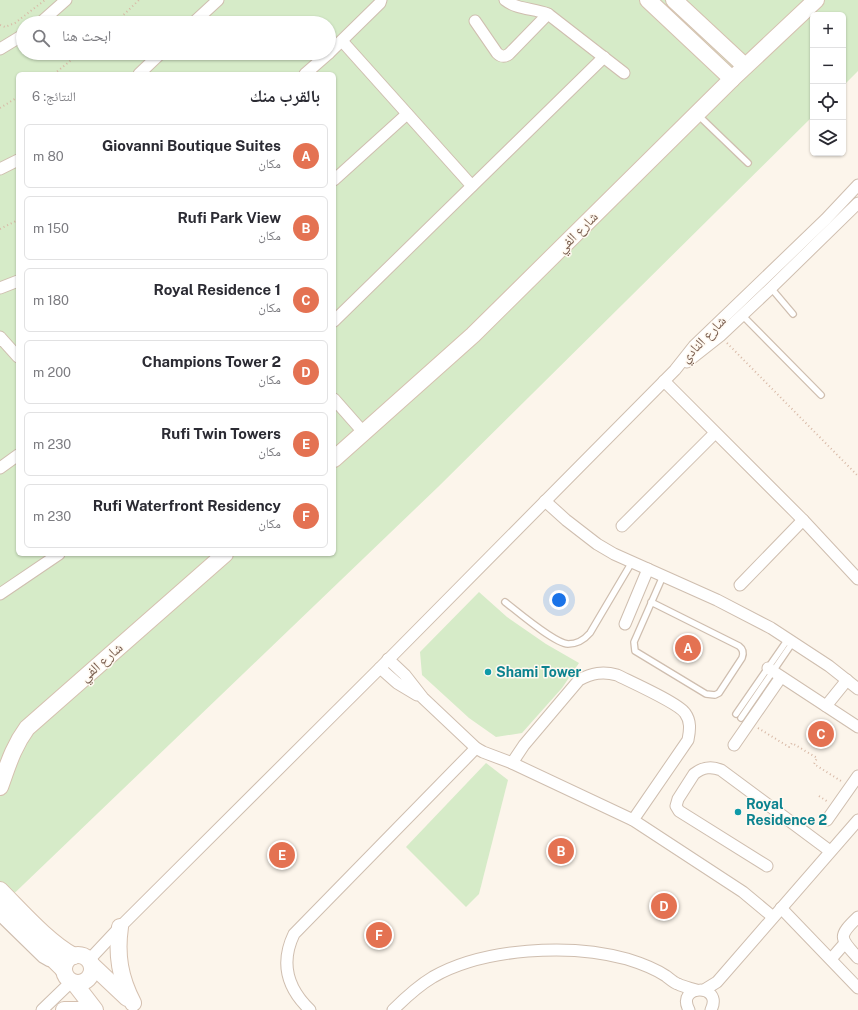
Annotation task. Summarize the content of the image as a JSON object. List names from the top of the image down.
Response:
{
  "streets": {
    "street": ["شارع الفي", "شارع النادي"]
  },
  "places": ["Shami Tower", "Royal Residence 2"],
  "page": {
    "map_buttons": ["+", "−"],
    "search": "ابحث هنا",
    "heading": ["بالقرب منك", "النتائج: 6"],
    "list": [
      {
        "mark": "A",
        "name": "Giovanni Boutique Suites",
        "note": "مكان",
        "value": "80 m"
      },
      {
        "mark": "B",
        "name": "Rufi Park View",
        "note": "مكان",
        "value": "150 m"
      },
      {
        "mark": "C",
        "name": "Royal Residence 1",
        "note": "مكان",
        "value": "180 m"
      },
      {
        "mark": "D",
        "name": "Champions Tower 2",
        "note": "مكان",
        "value": "200 m"
      },
      {
        "mark": "E",
        "name": "Rufi Twin Towers",
        "note": "مكان",
        "value": "230 m"
      },
      {
        "mark": "F",
        "name": "Rufi Waterfront Residency",
        "note": "مكان",
        "value": "230 m"
      }
    ],
    "pins": [
      "A",
      "C",
      "B",
      "E",
      "D",
      "F"
    ]
  }
}
